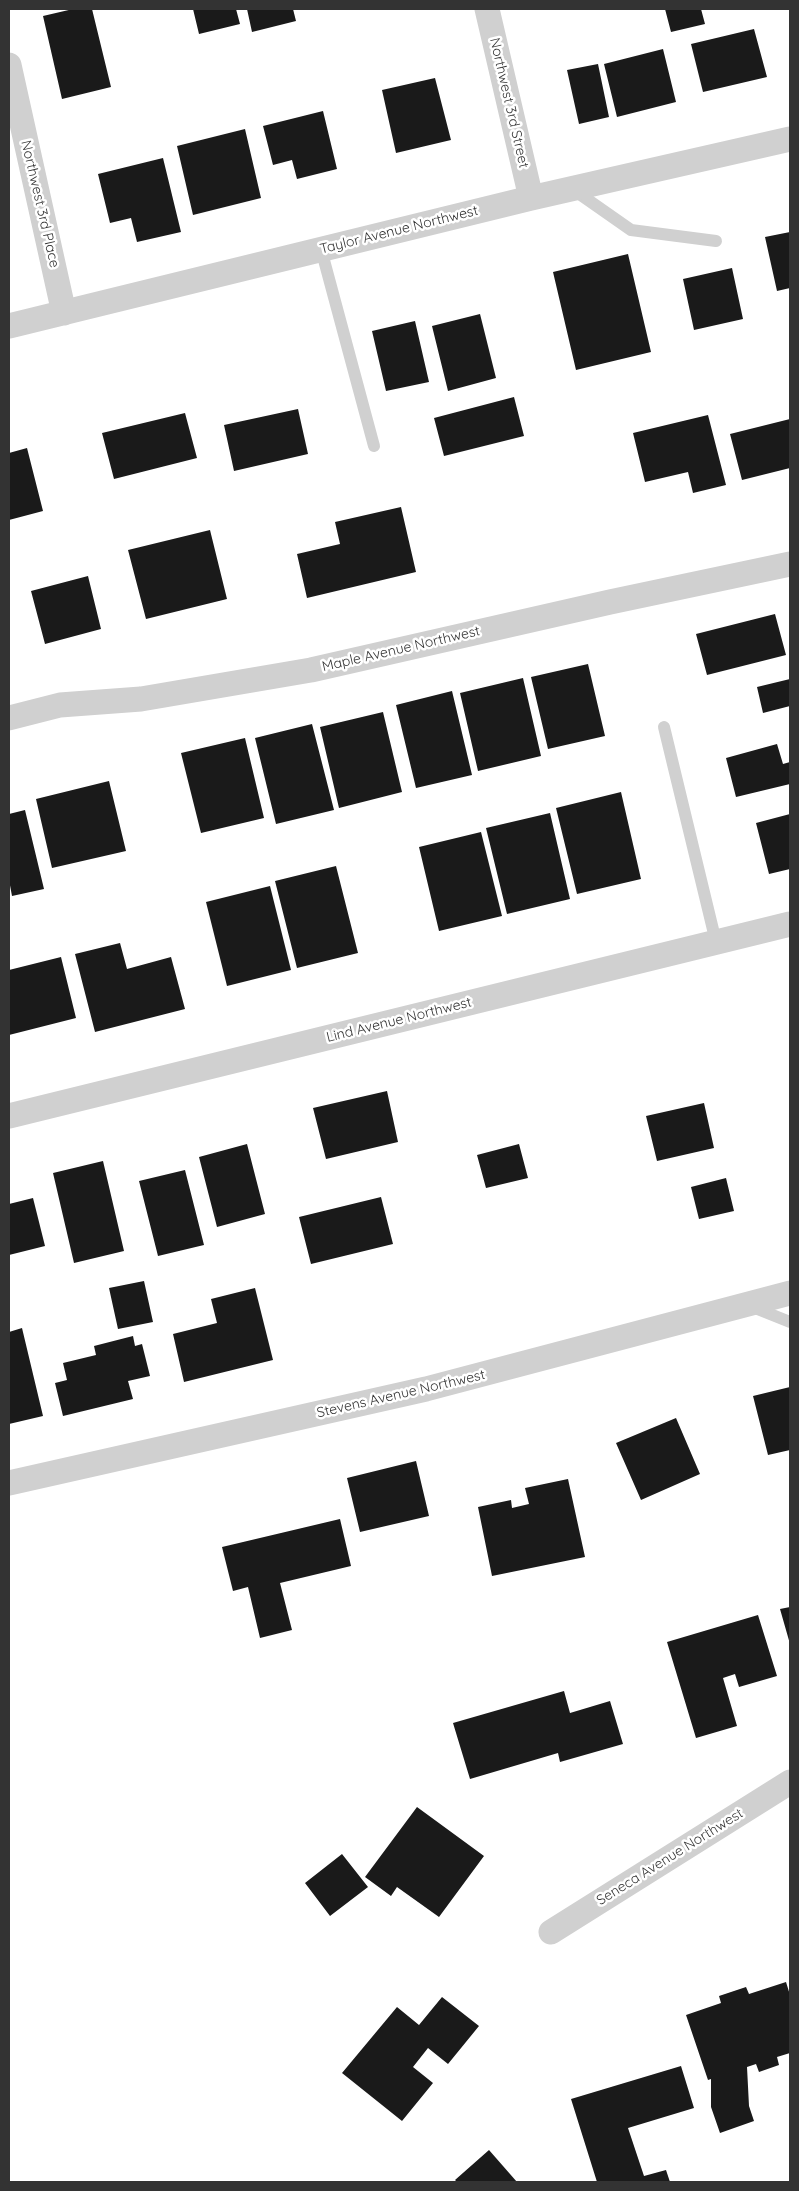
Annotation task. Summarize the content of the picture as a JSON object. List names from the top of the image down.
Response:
{
  "streets": {
    "street": [
      "Northwest 3rd Street",
      "Northwest 3rd Place",
      "Taylor Avenue Northwest",
      "Maple Avenue Northwest",
      "Lind Avenue Northwest",
      "Stevens Avenue Northwest",
      "Seneca Avenue Northwest"
    ]
  },
  "crossings": [
    ["Northwest 3rd Street", "Taylor Avenue Northwest"],
    ["Northwest 3rd Place", "Taylor Avenue Northwest"]
  ]
}
